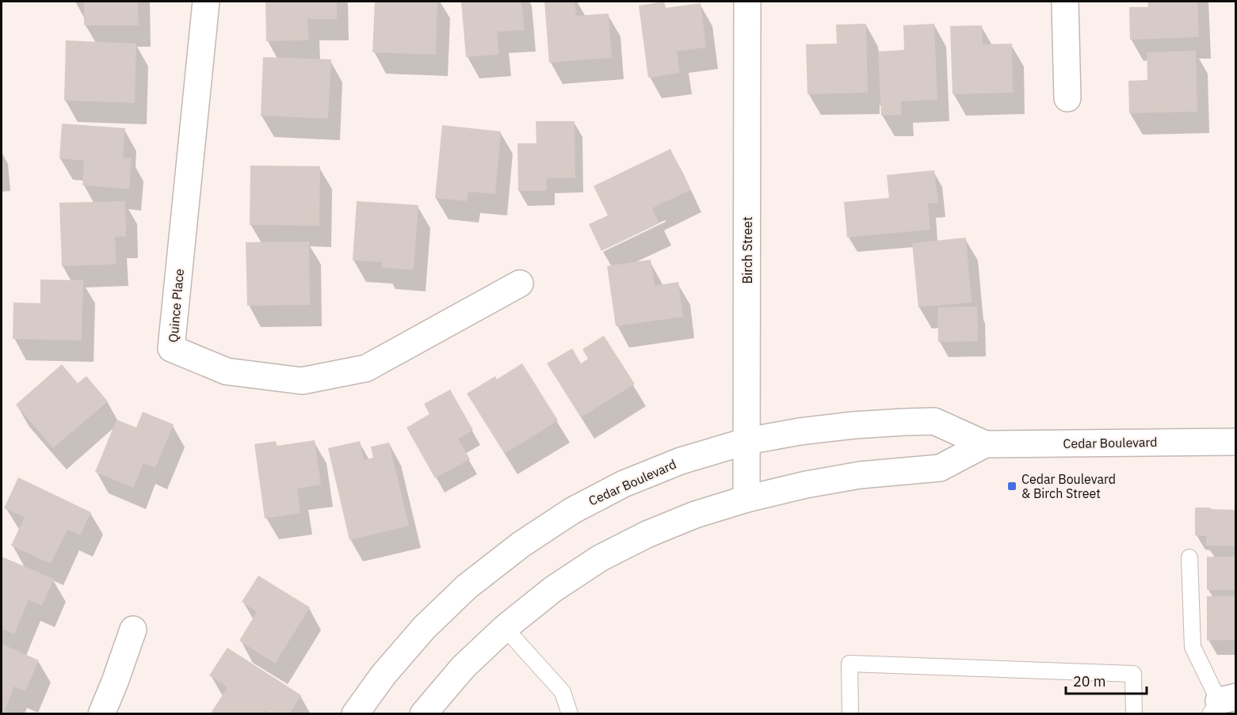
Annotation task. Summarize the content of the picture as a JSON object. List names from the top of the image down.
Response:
{
  "streets": {
    "main road": ["Birch Street", "Quince Place", "Cedar Boulevard"]
  },
  "crossings": [
    ["Birch Street", "Cedar Boulevard"]
  ],
  "places": {
    "transit": ["Cedar Boulevard & Birch Street"]
  },
  "scale_bar": "20 m"
}
